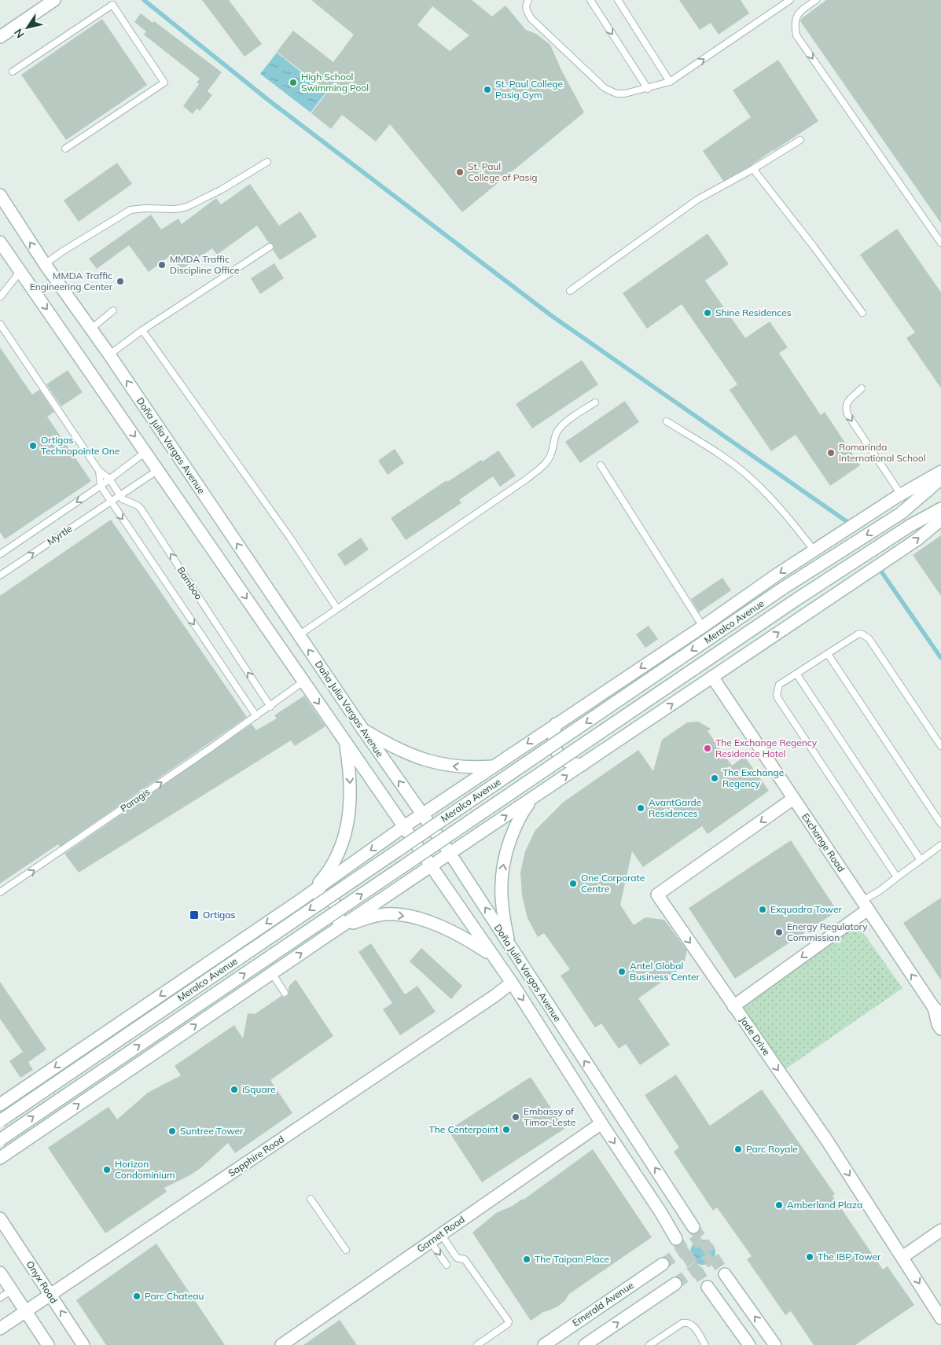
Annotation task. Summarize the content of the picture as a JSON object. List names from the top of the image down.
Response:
{
  "streets": {
    "main road": [
      "Doña Julia Vargas Avenue",
      "Meralco Avenue",
      "Exchange Road",
      "Jade Drive",
      "Sapphire Road",
      "Garnet Road",
      "Onyx Road",
      "Emerald Avenue"
    ],
    "lane": ["Myrtle", "Bamboo", "Paragis"]
  },
  "crossings": [
    ["Doña Julia Vargas Avenue", "Myrtle"],
    ["Doña Julia Vargas Avenue", "Meralco Avenue"],
    ["Doña Julia Vargas Avenue", "Paragis"],
    ["Doña Julia Vargas Avenue", "Sapphire Road"],
    ["Doña Julia Vargas Avenue", "Garnet Road"],
    ["Myrtle", "Bamboo"],
    ["Bamboo", "Paragis"],
    ["Exchange Road", "Jade Drive"],
    ["Sapphire Road", "Onyx Road"]
  ],
  "one_way": ["Paragis"],
  "places": {
    "other": [
      "High School Swimming Pool",
      "St. Paul College Pasig Gym",
      "St. Paul College of Pasig",
      "MMDA Traffic Discipline Office",
      "MMDA Traffic Engineering Center",
      "Shine Residences",
      "Ortigas Technopointe One",
      "Romarinda International School",
      "The Exchange Regency Residence Hotel",
      "The Exchange Regency",
      "AvantGarde Residences",
      "One Corporate Centre",
      "Exquadra Tower",
      "Energy Regulatory Commission",
      "Antel Global Business Center",
      "iSquare",
      "Embassy of Timor-Leste",
      "The Centerpoint",
      "Suntree Tower",
      "Parc Royale",
      "Horizon Condominium",
      "Amberland Plaza",
      "The IBP Tower",
      "The Taipan Place",
      "Parc Chateau"
    ],
    "transit": ["Ortigas"]
  },
  "north": "bottom left"
}
